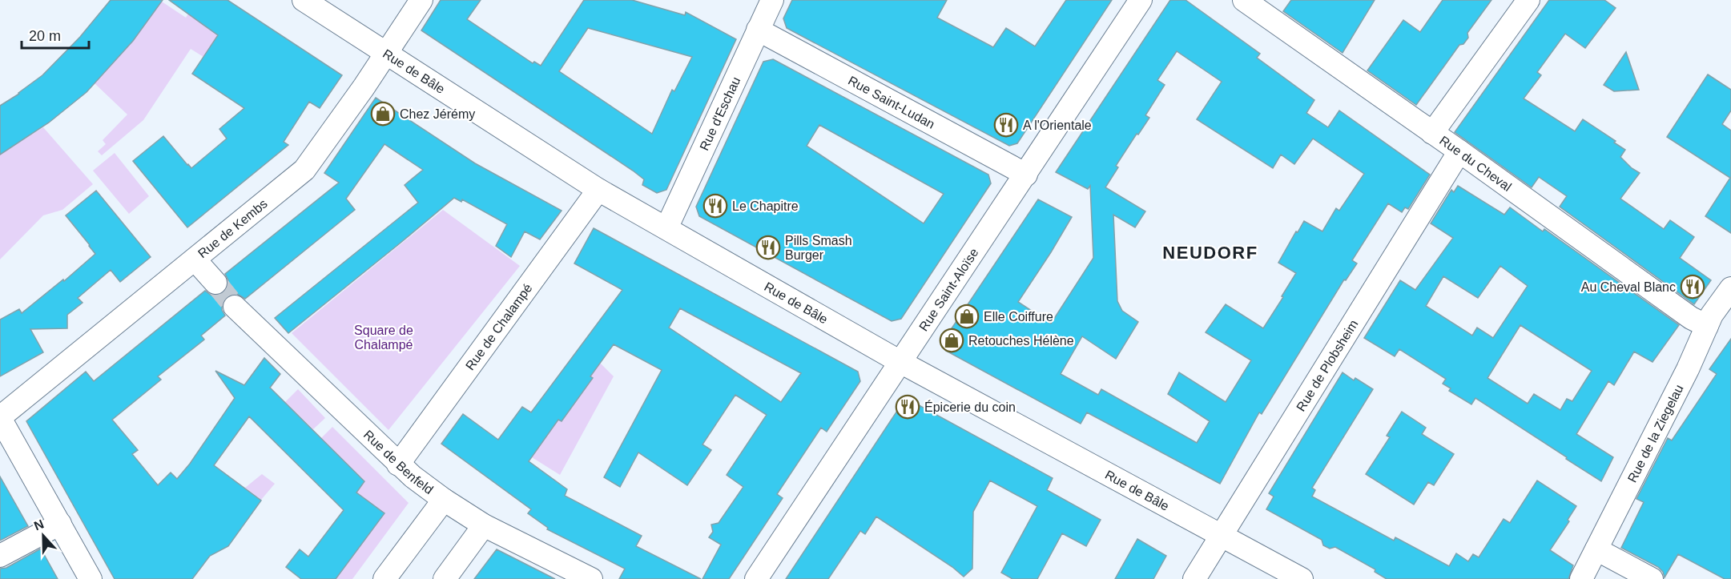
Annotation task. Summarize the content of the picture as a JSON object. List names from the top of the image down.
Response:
{
  "streets": {
    "street": [
      "Rue de Bâle",
      "Rue Saint-Ludan",
      "Rue d'Eschau",
      "Rue du Cheval",
      "Rue de Kembs",
      "Rue Saint-Aloïse",
      "Rue de Chalampé",
      "Rue de Plobsheim",
      "Rue de la Ziegelau",
      "Rue de Benfeld"
    ]
  },
  "crossings": [
    ["Rue de Bâle", "Rue d'Eschau"],
    ["Rue de Bâle", "Rue de Kembs"],
    ["Rue de Bâle", "Rue Saint-Aloïse"],
    ["Rue de Bâle", "Rue de Chalampé"],
    ["Rue de Bâle", "Rue de Plobsheim"],
    ["Rue Saint-Ludan", "Rue d'Eschau"],
    ["Rue Saint-Ludan", "Rue Saint-Aloïse"],
    ["Rue du Cheval", "Rue de Plobsheim"],
    ["Rue du Cheval", "Rue de la Ziegelau"],
    ["Rue de Chalampé", "Rue de Benfeld"]
  ],
  "districts": ["NEUDORF"],
  "parks": ["Square de Chalampé"],
  "places": {
    "shop": ["Chez Jérémy", "Elle Coiffure", "Retouches Hélène"],
    "restaurant": [
      "A l'Orientale",
      "Le Chapitre",
      "Pills Smash Burger",
      "Au Cheval Blanc",
      "Épicerie du coin"
    ]
  },
  "scale_bar": "20 m",
  "north": "top"
}
